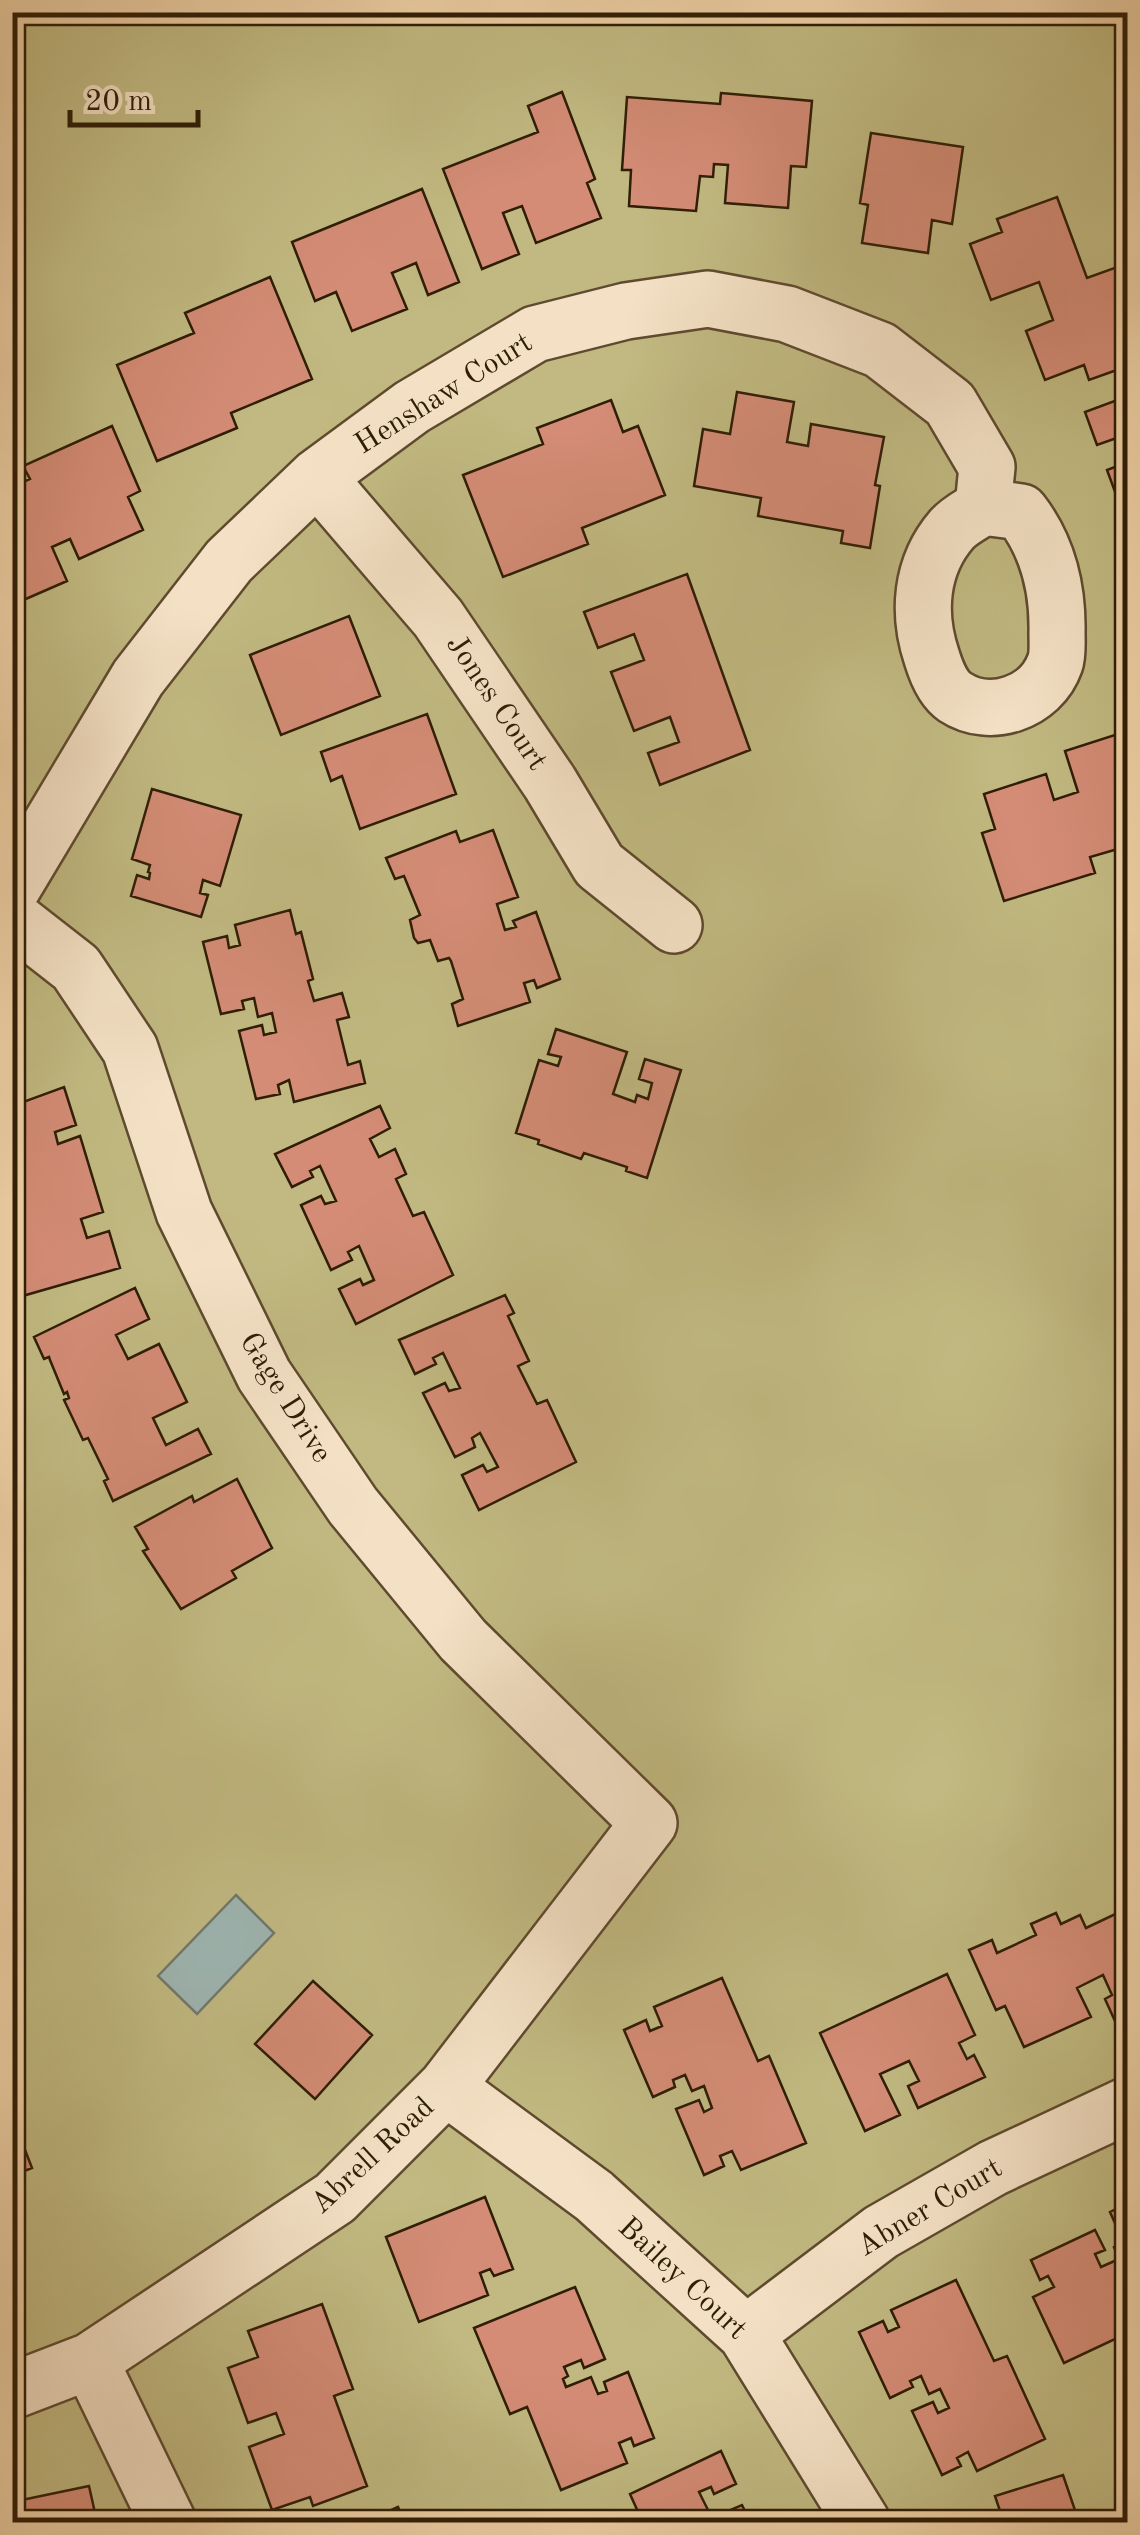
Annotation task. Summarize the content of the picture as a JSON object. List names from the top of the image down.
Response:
{
  "streets": {
    "street": [
      "Henshaw Court",
      "Jones Court",
      "Gage Drive",
      "Abrell Road",
      "Abner Court",
      "Bailey Court"
    ]
  },
  "crossings": [
    ["Henshaw Court", "Jones Court"],
    ["Gage Drive", "Abrell Road"],
    ["Abrell Road", "Bailey Court"],
    ["Abner Court", "Bailey Court"]
  ],
  "scale_bar": "20 m"
}
